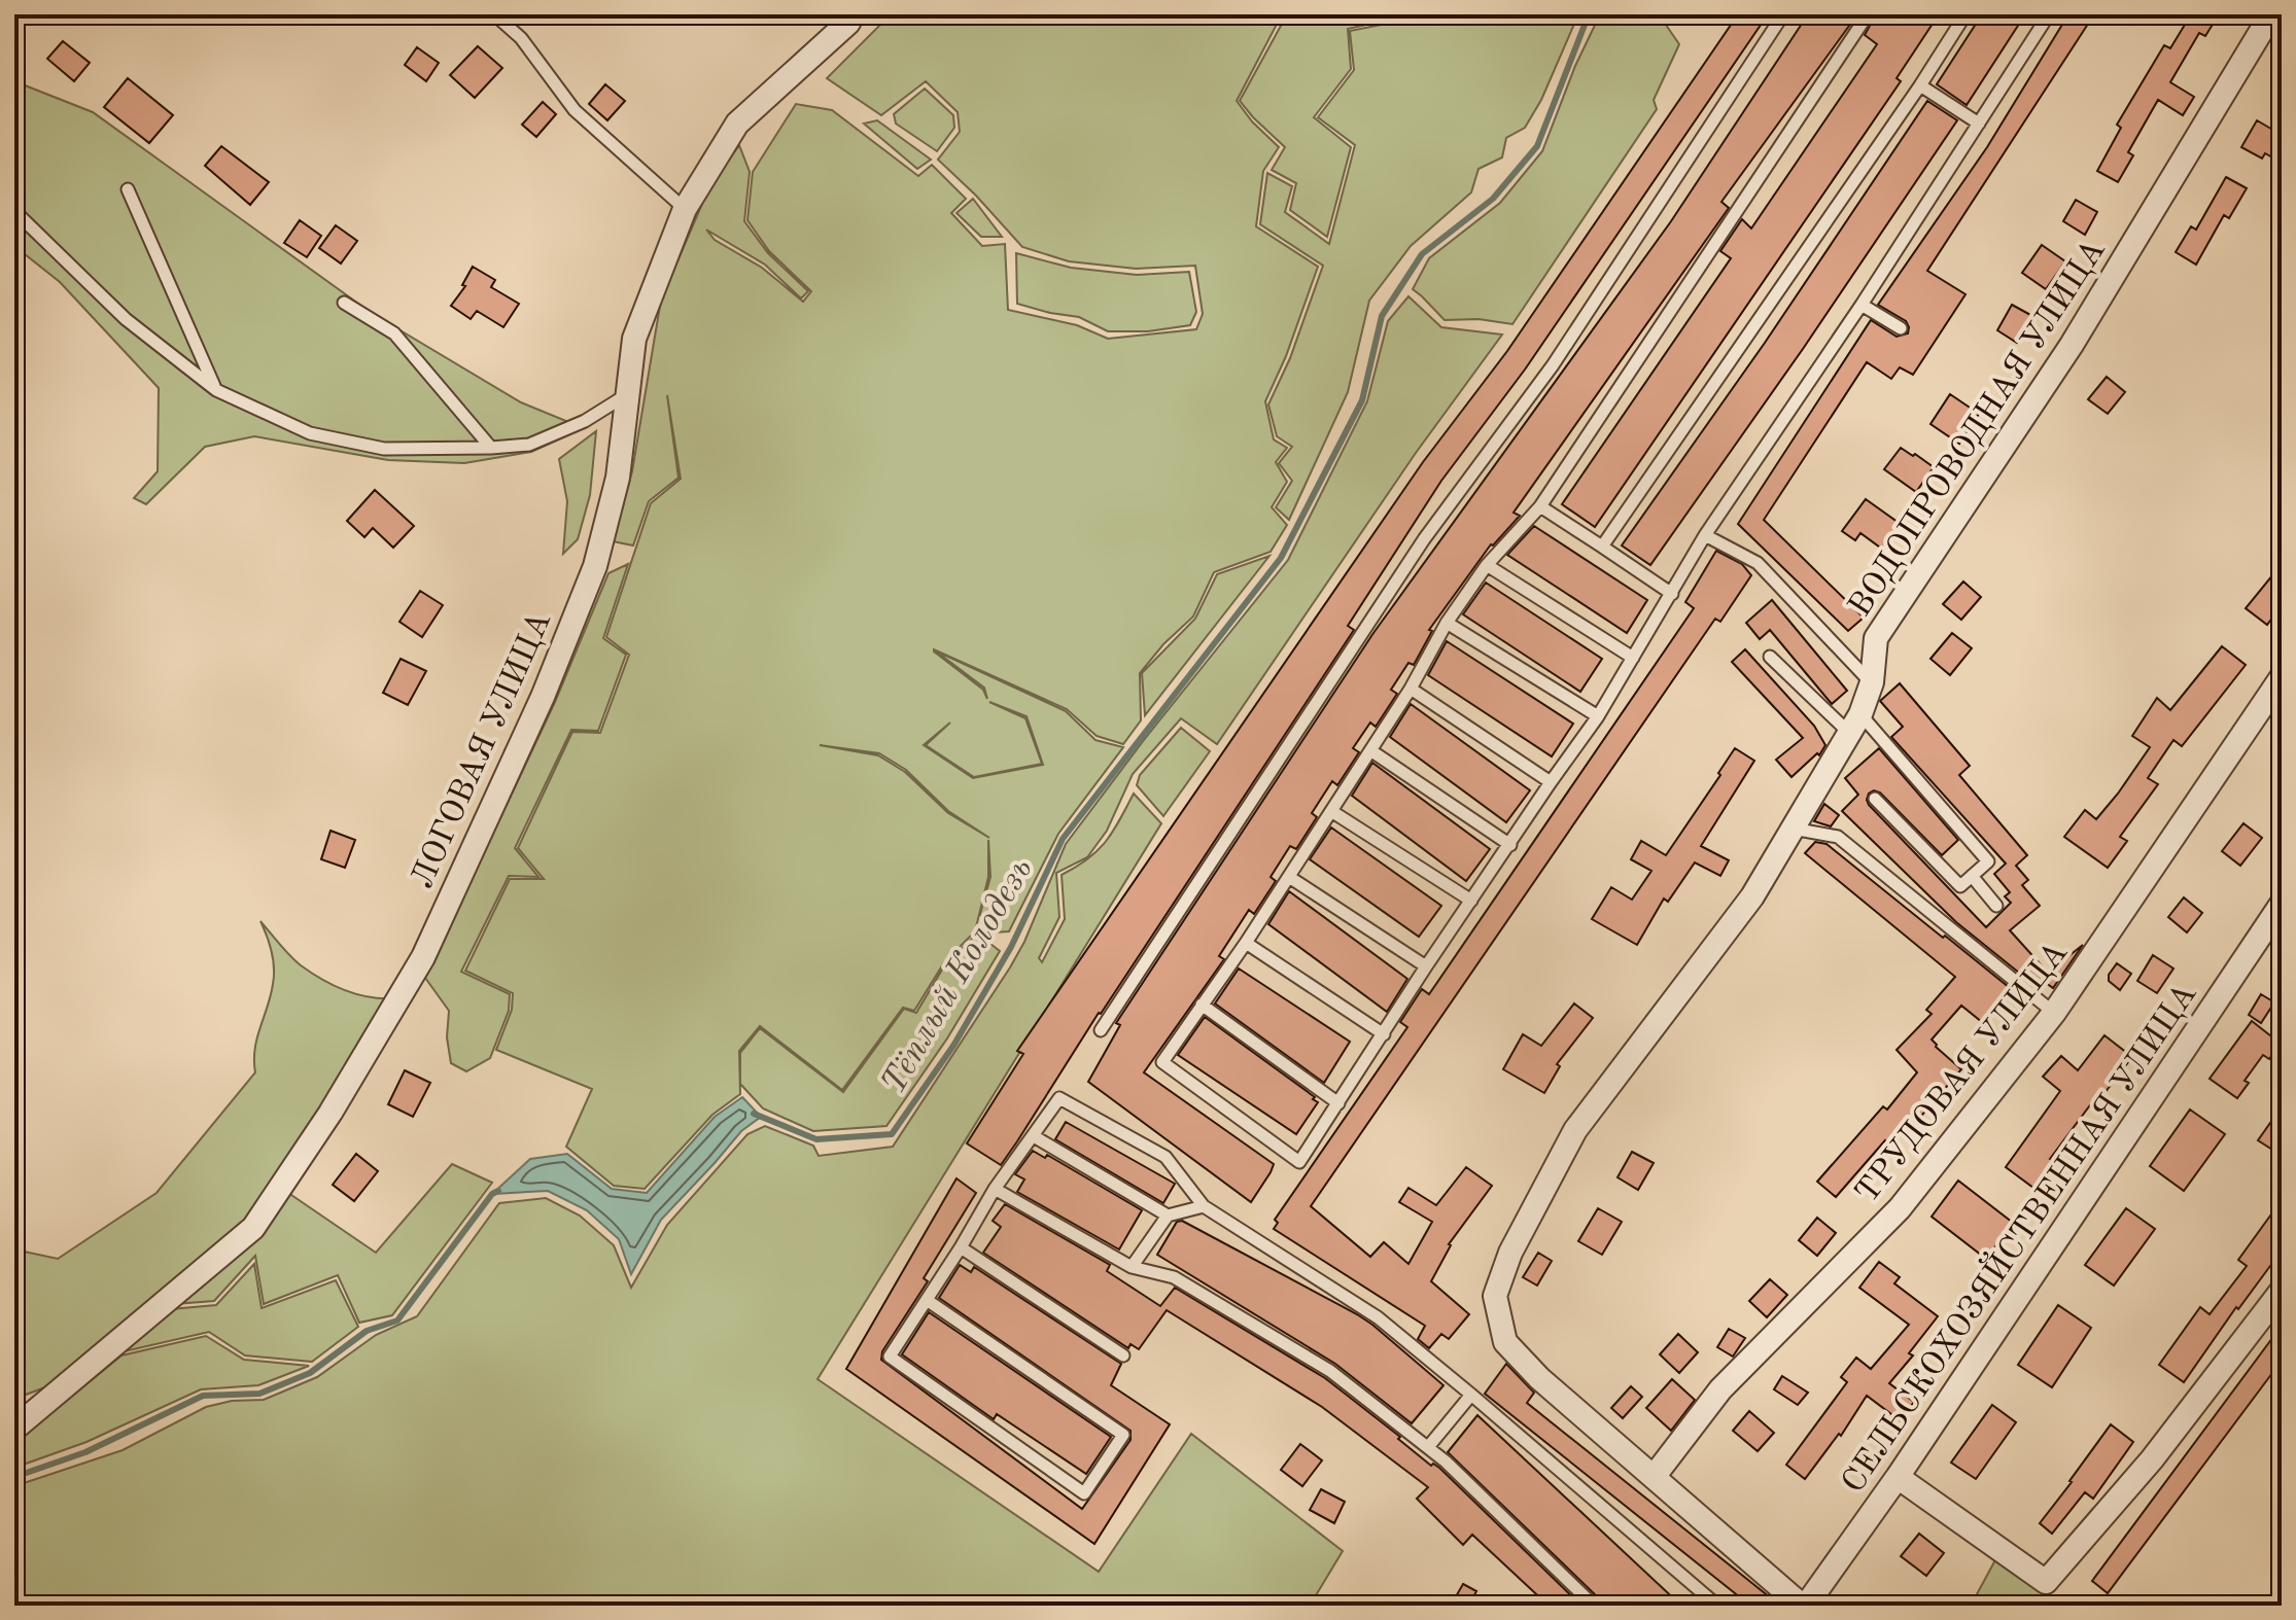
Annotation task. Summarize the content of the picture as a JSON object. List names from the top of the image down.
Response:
{
  "streets": {
    "street": [
      "ВОДОПРОВОДНАЯ УЛИЦА",
      "ЛОГОВАЯ УЛИЦА",
      "ТРУДОВАЯ УЛИЦА",
      "СЕЛЬСКОХОЗЯЙСТВЕННАЯ УЛИЦА"
    ]
  },
  "crossings": [
    ["ВОДОПРОВОДНАЯ УЛИЦА", "ТРУДОВАЯ УЛИЦА"],
    ["ВОДОПРОВОДНАЯ УЛИЦА", "СЕЛЬСКОХОЗЯЙСТВЕННАЯ УЛИЦА"]
  ],
  "water": ["Тёплый Колодезь"]
}
